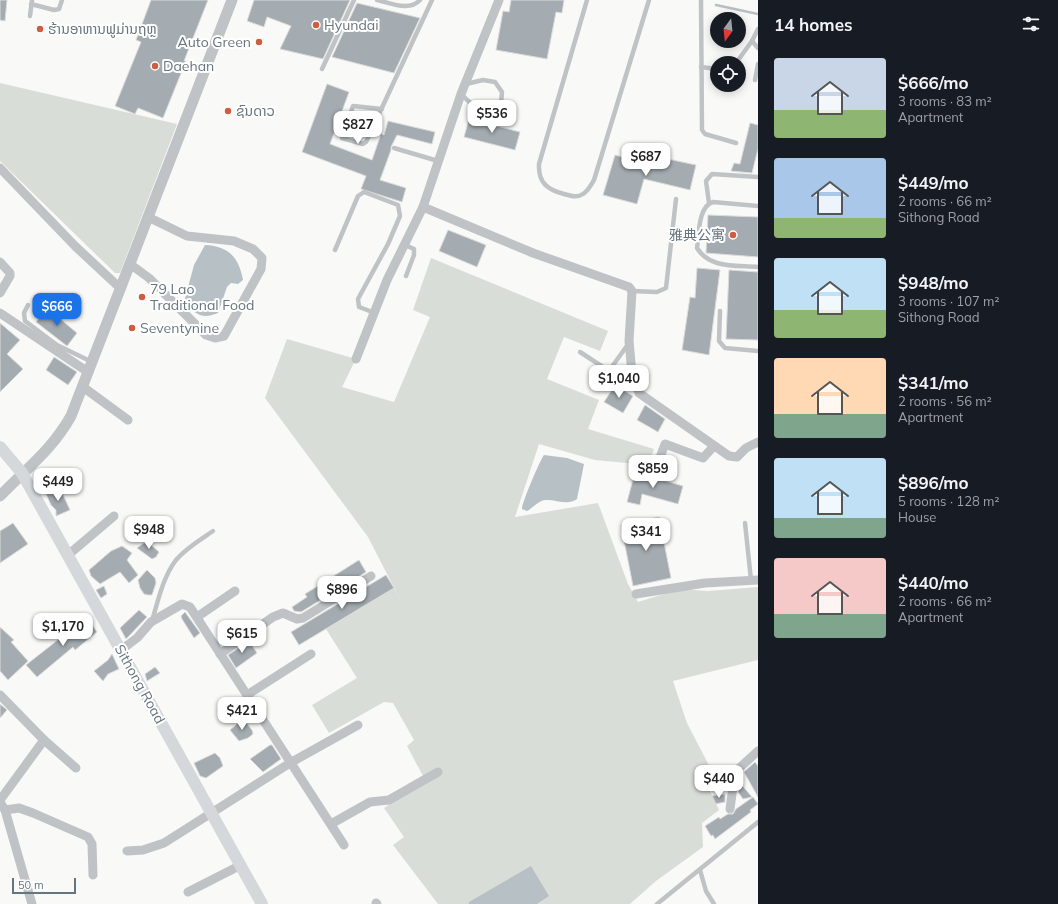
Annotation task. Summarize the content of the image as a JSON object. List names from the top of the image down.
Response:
{
  "streets": {
    "main road": ["Sithong Road"]
  },
  "places": [
    "Hyundai",
    "ຮ້ານອາຫານຟູມ່ານຖຫຼ",
    "Auto Green",
    "Daehan",
    "ຊົນດາວ",
    "雅典公寓",
    "79 Lao Traditional Food",
    "Seventynine"
  ],
  "scale_bar": "50 m",
  "north": "bottom",
  "page": {
    "heading": "14 homes",
    "list": [
      {
        "name": "$666/mo",
        "note": "3 rooms · 83 m² · Apartment"
      },
      {
        "name": "$449/mo",
        "note": "2 rooms · 66 m² · Sithong Road"
      },
      {
        "name": "$948/mo",
        "note": "3 rooms · 107 m² · Sithong Road"
      },
      {
        "name": "$341/mo",
        "note": "2 rooms · 56 m² · Apartment"
      },
      {
        "name": "$896/mo",
        "note": "5 rooms · 128 m² · House"
      },
      {
        "name": "$440/mo",
        "note": "2 rooms · 66 m² · Apartment"
      }
    ],
    "price": [
      "$536",
      "$827",
      "$687",
      "$666",
      "$1,040",
      "$859",
      "$449",
      "$948",
      "$341",
      "$896",
      "$1,170",
      "$615",
      "$421",
      "$440"
    ],
    "scale": "50 m"
  }
}
